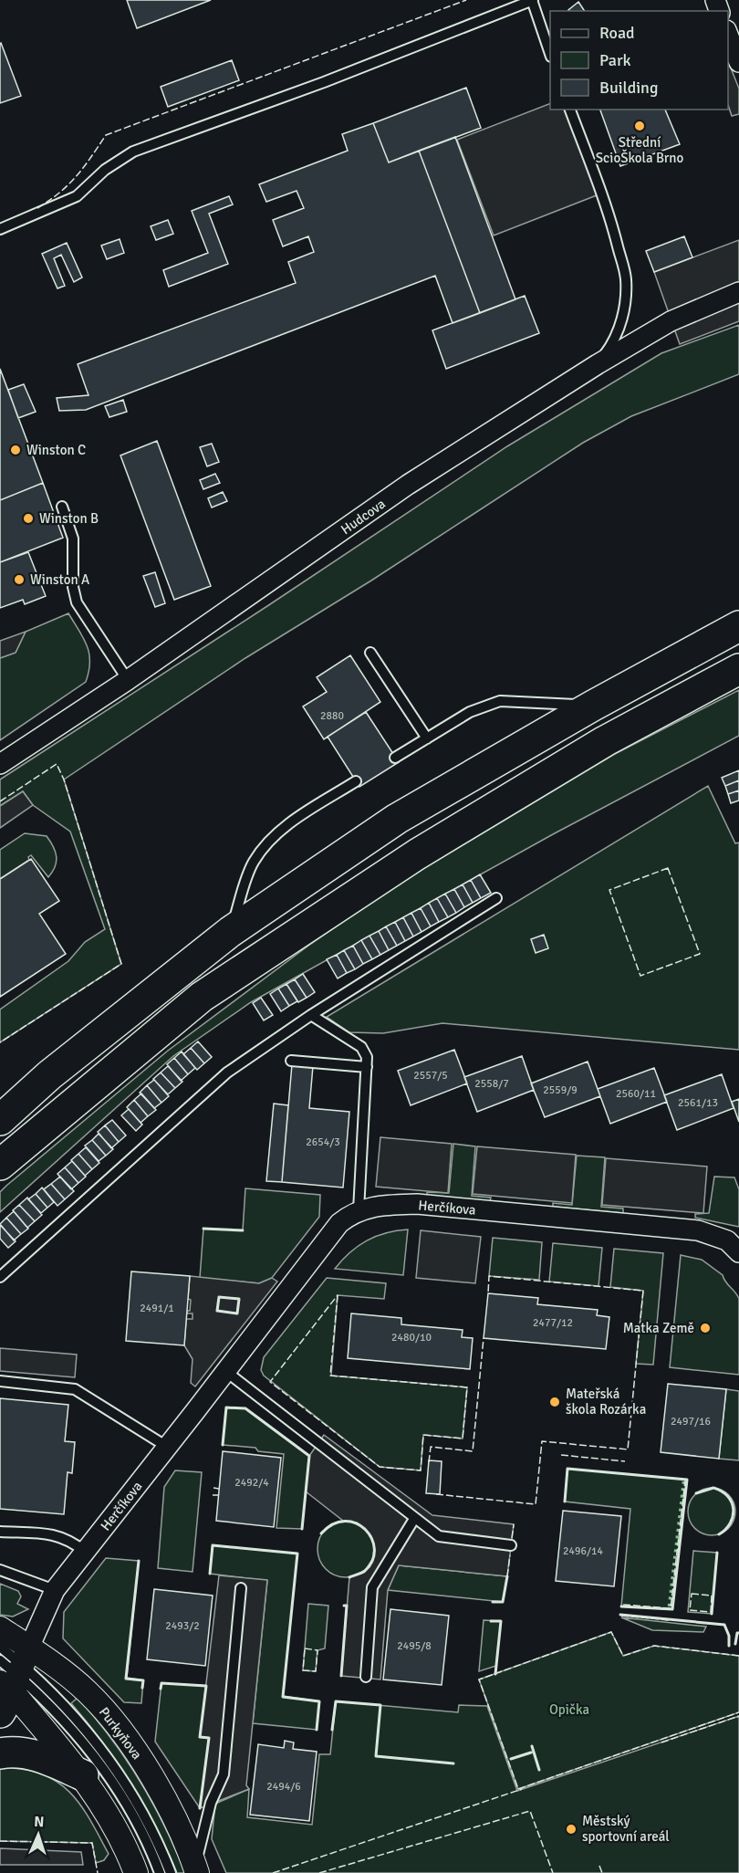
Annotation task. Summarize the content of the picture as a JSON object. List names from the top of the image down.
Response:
{
  "streets": {
    "street": ["Hudcova", "Herčíkova", "Purkyňova"]
  },
  "crossings": [
    ["Herčíkova", "Purkyňova"]
  ],
  "parks": ["Opička"],
  "places": [
    "Střední ScioŠkola Brno",
    "Winston C",
    "Winston B",
    "Winston A",
    "Matka Země",
    "Mateřská škola Rozárka",
    "Městský sportovní areál"
  ],
  "house_numbers": [
    "2880",
    "2557/5",
    "2558/7",
    "2559/9",
    "2560/11",
    "2561/13",
    "2654/3",
    "2491/1",
    "2477/12",
    "2480/10",
    "2497/16",
    "2492/4",
    "2496/14",
    "2493/2",
    "2495/8",
    "2494/6"
  ],
  "legend": ["Road", "Park", "Building"],
  "north": "top"
}
